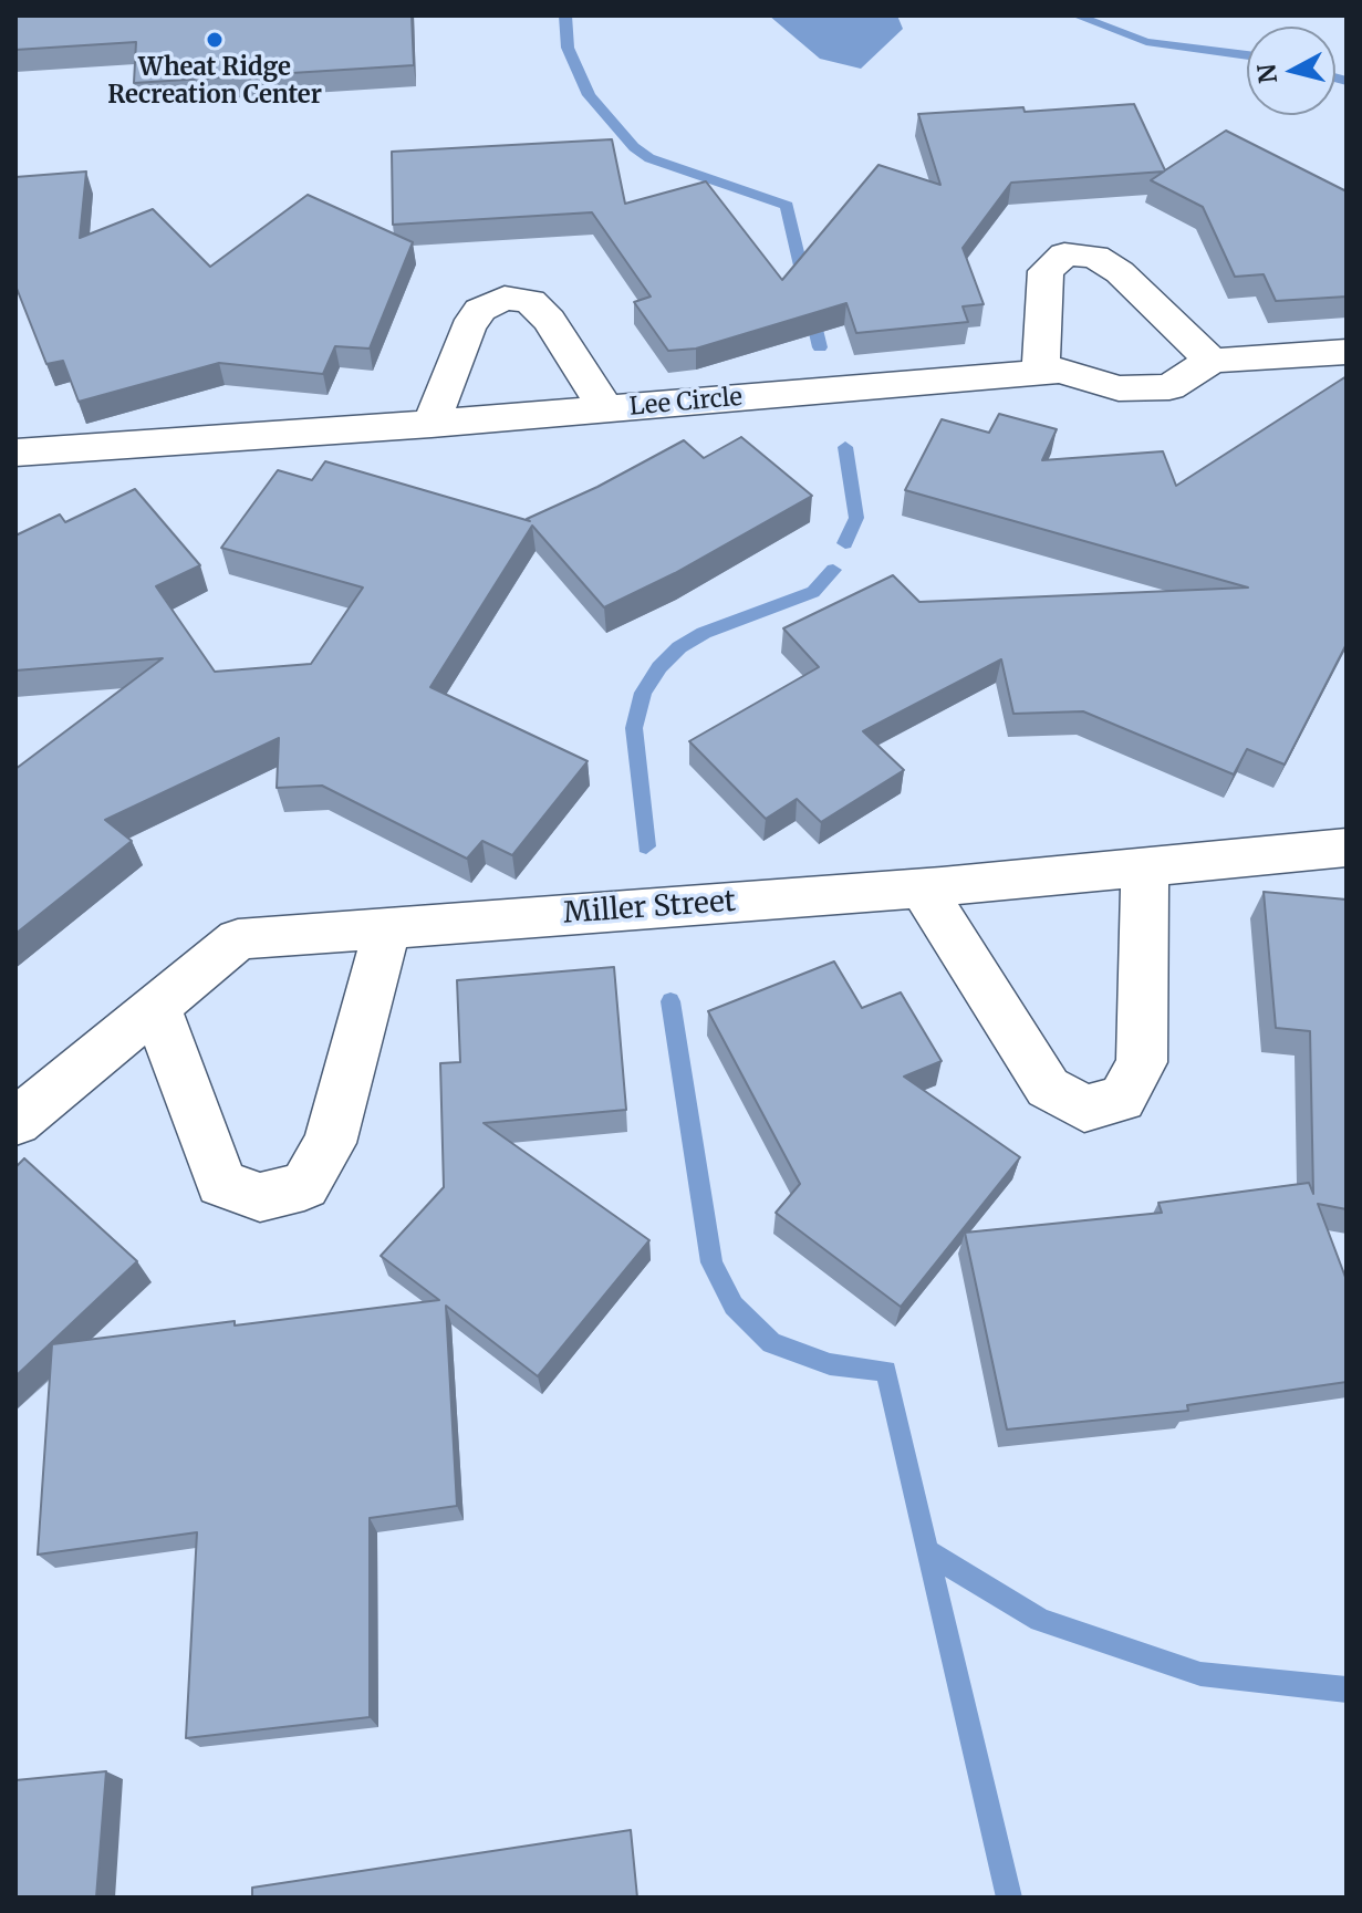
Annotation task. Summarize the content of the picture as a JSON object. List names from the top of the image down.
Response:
{
  "streets": {
    "street": ["Lee Circle", "Miller Street"]
  },
  "places": ["Wheat Ridge Recreation Center"],
  "north": "left"
}
